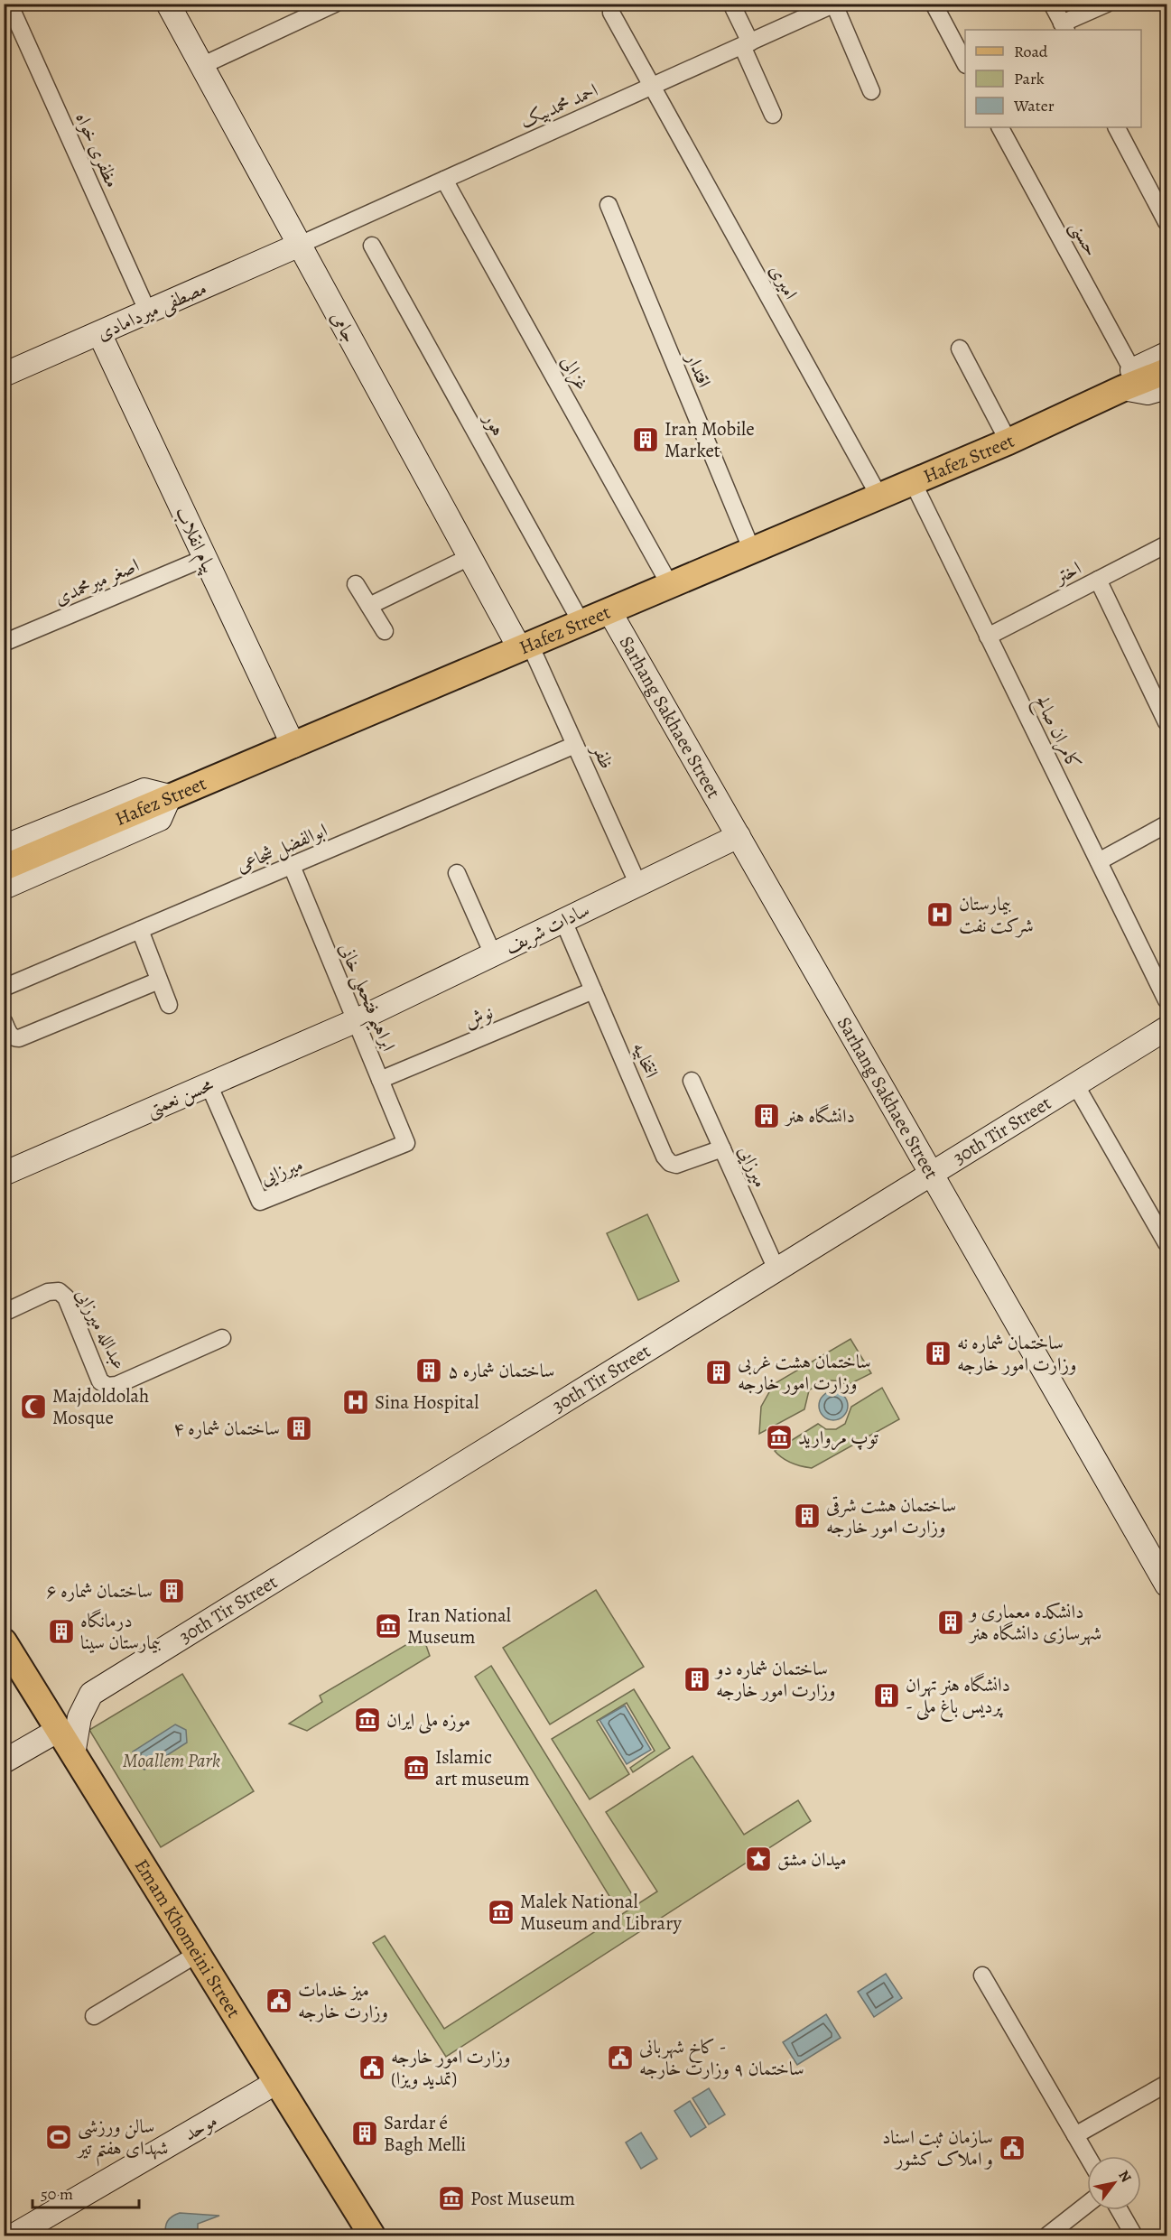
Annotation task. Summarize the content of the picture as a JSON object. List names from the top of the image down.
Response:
{
  "streets": {
    "main road": ["Hafez Street", "Emam Khomeini Street"],
    "street": [
      "احمد محمدبیک",
      "مظفری خواه",
      "حسنی",
      "امیری",
      "مصطفی میردامادی",
      "جامی",
      "اقتدار",
      "غزالی",
      "هور",
      "پیام انقلاب",
      "اختر",
      "اصغر میرمحمدی",
      "Sarhang Sakhaee Street",
      "کامران صالح",
      "ظفر",
      "ابوالفضل شجاعی",
      "سادات شریف",
      "ابراهیم فتحعلی خانی",
      "نوش",
      "انتخابیه",
      "محسن نعمتی",
      "30th Tir Street",
      "میرزایی",
      "عبدالله میرزایی",
      "موحد"
    ]
  },
  "crossings": [
    ["احمد محمدبیک", "امیری"],
    ["احمد محمدبیک", "مصطفی میردامادی"],
    ["احمد محمدبیک", "جامی"],
    ["احمد محمدبیک", "غزالی"],
    ["مظفری خواه", "مصطفی میردامادی"],
    ["حسنی", "Hafez Street"],
    ["امیری", "Hafez Street"],
    ["مصطفی میردامادی", "جامی"],
    ["مصطفی میردامادی", "پیام انقلاب"],
    ["جامی", "Hafez Street"],
    ["جامی", "ظفر"],
    ["اقتدار", "Hafez Street"],
    ["غزالی", "Hafez Street"],
    ["هور", "Hafez Street"],
    ["Hafez Street", "پیام انقلاب"],
    ["Hafez Street", "Sarhang Sakhaee Street"],
    ["Hafez Street", "کامران صالح"],
    ["Hafez Street", "ظفر"],
    ["پیام انقلاب", "اصغر میرمحمدی"],
    ["اختر", "کامران صالح"],
    ["Sarhang Sakhaee Street", "سادات شریف"],
    ["Sarhang Sakhaee Street", "30th Tir Street"],
    ["ظفر", "ابوالفضل شجاعی"],
    ["ظفر", "سادات شریف"],
    ["ابوالفضل شجاعی", "ابراهیم فتحعلی خانی"],
    ["سادات شریف", "ابراهیم فتحعلی خانی"],
    ["سادات شریف", "انتخابیه"],
    ["سادات شریف", "محسن نعمتی"],
    ["ابراهیم فتحعلی خانی", "نوش"],
    ["ابراهیم فتحعلی خانی", "محسن نعمتی"],
    ["ابراهیم فتحعلی خانی", "میرزایی"],
    ["نوش", "انتخابیه"],
    ["انتخابیه", "میرزایی"],
    ["محسن نعمتی", "میرزایی"],
    ["30th Tir Street", "میرزایی"],
    ["30th Tir Street", "Emam Khomeini Street"],
    ["Emam Khomeini Street", "موحد"]
  ],
  "parks": ["Moallem Park"],
  "places": {
    "building": [
      "Iran Mobile Market",
      "دانشگاه هنر",
      "ساختمان شماره نه وزارت امور خارجه",
      "ساختمان شماره ۵",
      "ساختمان هشت غربی وزارت امور خارجه",
      "ساختمان شماره ۴",
      "ساختمان هشت شرقی وزارت امور خارجه",
      "ساختمان شماره ۶",
      "دانشکده معماری و شهرسازی دانشگاه هنر",
      "درمانگاه بیمارستان سینا",
      "ساختمان شماره دو وزارت امور خارجه",
      "دانشگاه هنر تهران - پردیس باغ ملی",
      "Sardar é Bagh Melli"
    ],
    "hospital": ["بیمارستان شرکت نفت", "Sina Hospital"],
    "mosque": ["Majdoldolah Mosque"],
    "museum": [
      "توپ مروارید",
      "Iran National Museum",
      "موزه ملی ایران",
      "Islamic art museum",
      "Malek National Museum and Library",
      "Post Museum"
    ],
    "place": ["میدان مشق"],
    "public building": [
      "میز خدمات وزارت خارجه",
      "کاخ شهربانی - ساختمان ۹ وزارت خارجه",
      "وزارت امور خارجه (تمدید ویزا)",
      "سازمان ثبت اسناد و املاک کشور"
    ],
    "sports": ["سالن ورزشی شهدای هفتم تیر"]
  },
  "legend": ["Road", "Park", "Water"],
  "scale_bar": "50 m",
  "north": "top right"
}
